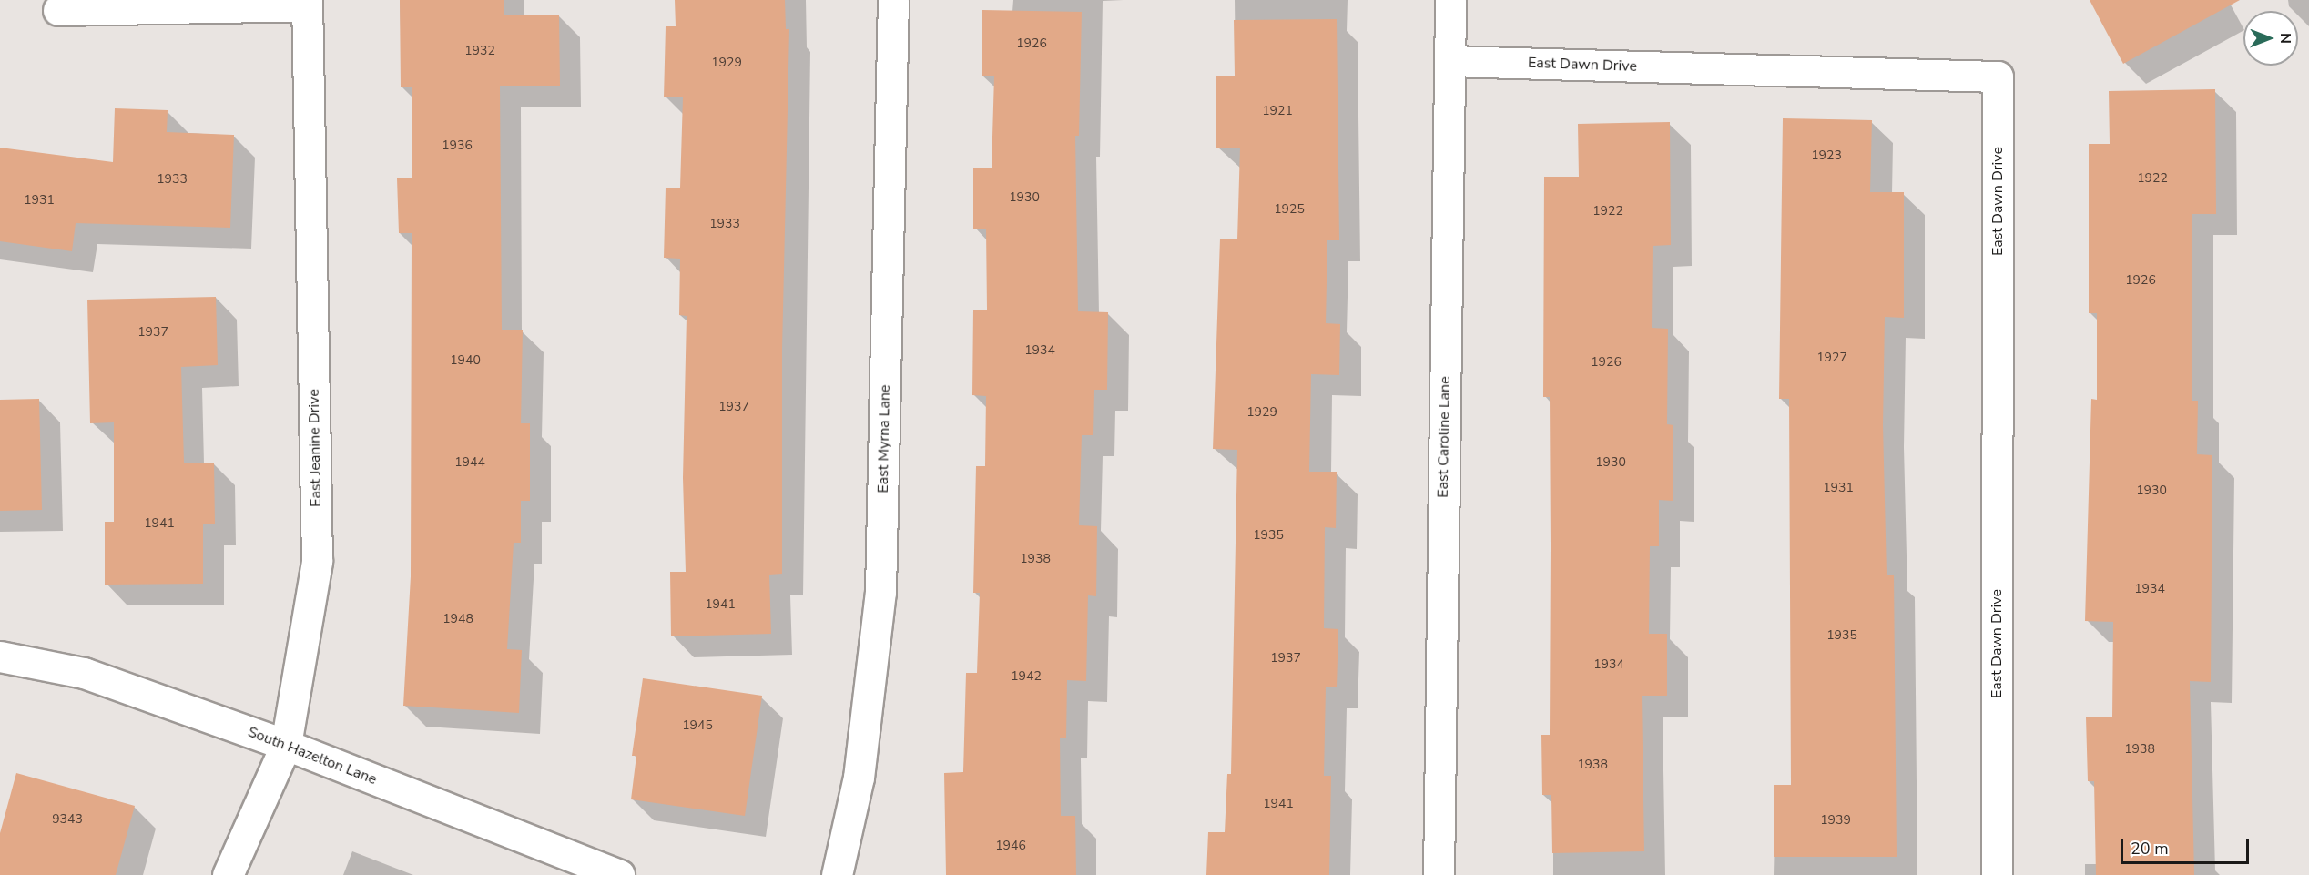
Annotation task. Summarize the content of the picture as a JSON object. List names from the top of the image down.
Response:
{
  "streets": {
    "street": [
      "East Dawn Drive",
      "East Caroline Lane",
      "East Myrna Lane",
      "East Jeanine Drive",
      "South Hazelton Lane"
    ]
  },
  "crossings": [
    ["East Dawn Drive", "East Caroline Lane"],
    ["East Jeanine Drive", "South Hazelton Lane"]
  ],
  "house_numbers": [
    "1926",
    "1932",
    "1929",
    "1921",
    "1936",
    "1923",
    "1922",
    "1933",
    "1930",
    "1931",
    "1925",
    "1922",
    "1933",
    "1926",
    "1937",
    "1934",
    "1927",
    "1940",
    "1926",
    "1937",
    "1929",
    "1944",
    "1930",
    "1931",
    "1930",
    "1941",
    "1935",
    "1938",
    "1934",
    "1941",
    "1948",
    "1935",
    "1937",
    "1934",
    "1942",
    "1945",
    "1938",
    "1938",
    "1941",
    "9343",
    "1939",
    "1946"
  ],
  "scale_bar": "20 m",
  "north": "right"
}
